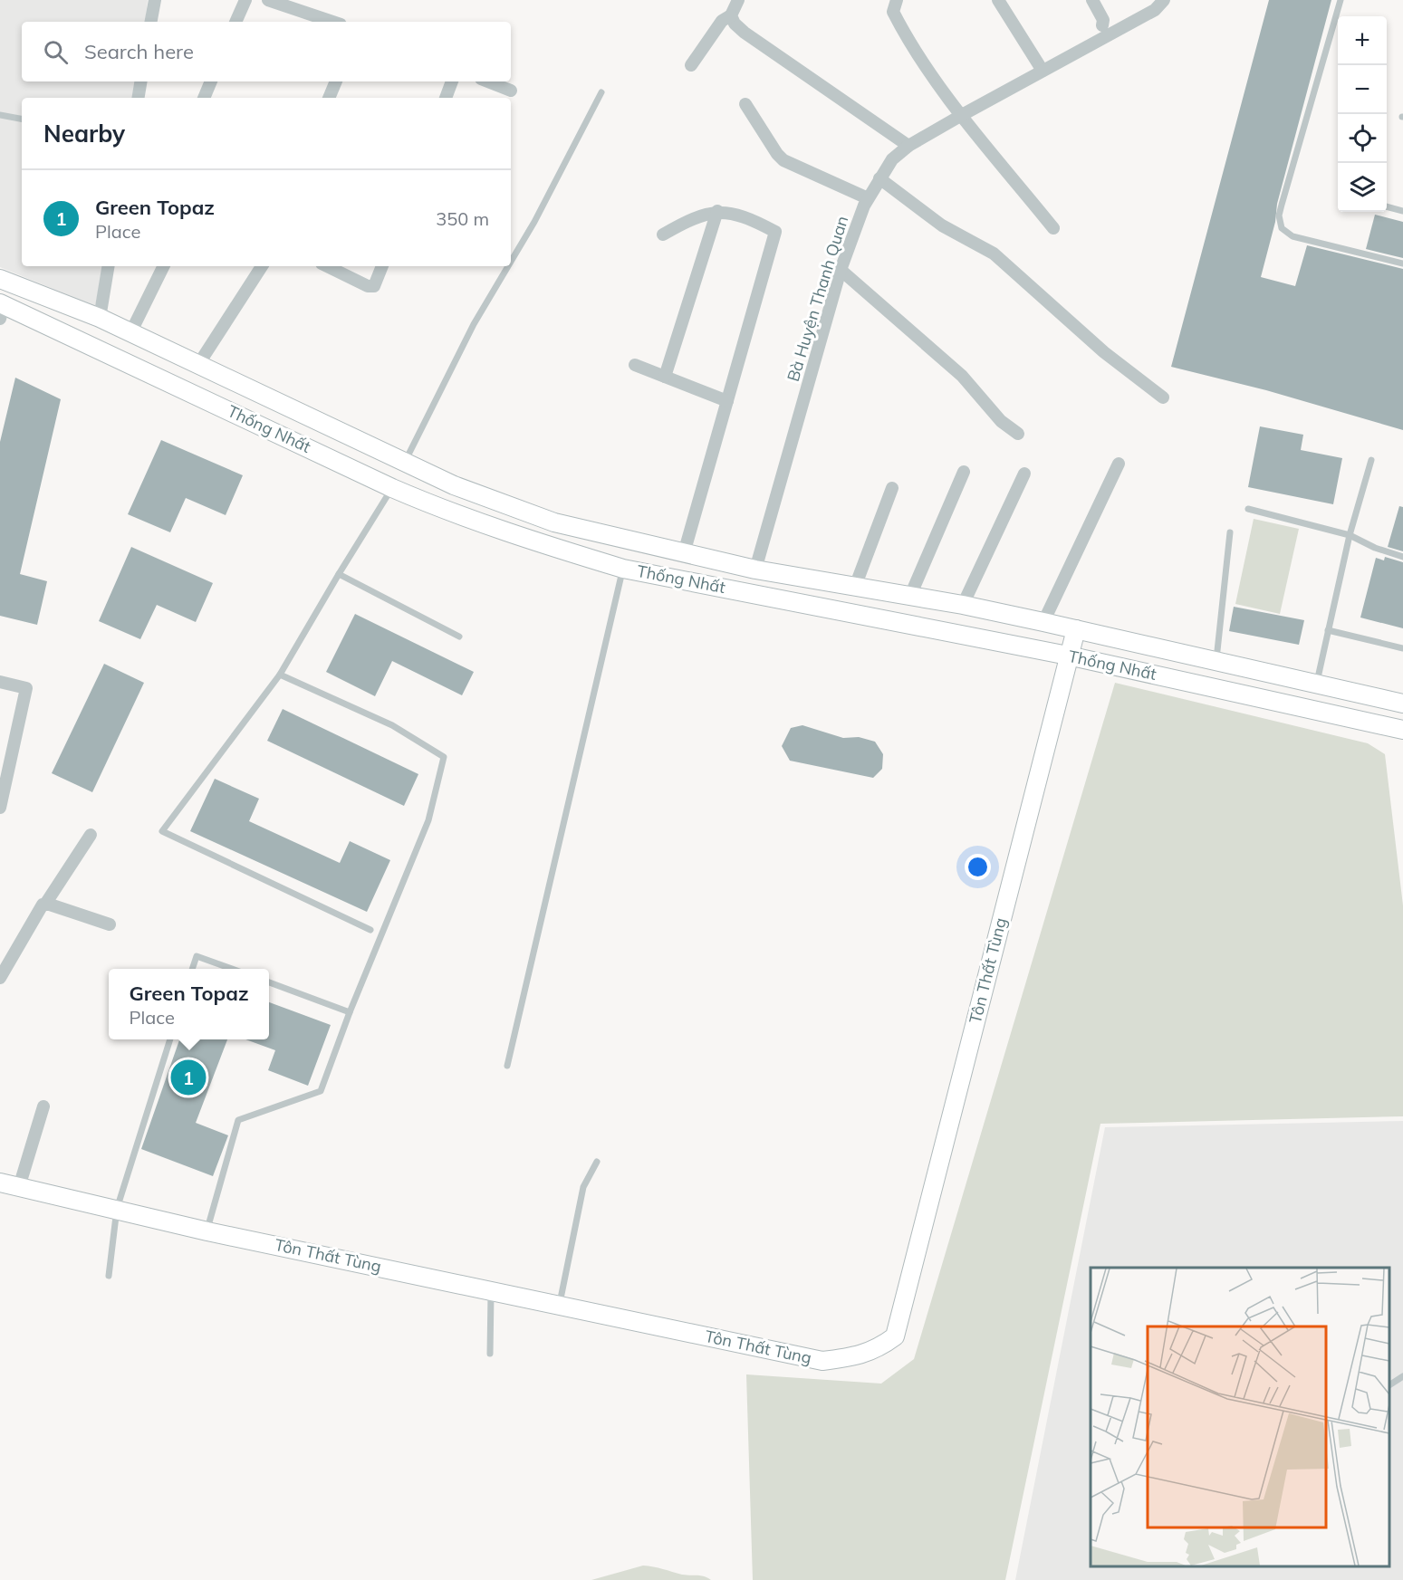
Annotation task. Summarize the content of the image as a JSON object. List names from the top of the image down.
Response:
{
  "streets": {
    "main road": ["Thống Nhất", "Tôn Thất Tùng"],
    "street": ["Bà Huyện Thanh Quan"]
  },
  "crossings": [
    ["Bà Huyện Thanh Quan", "Thống Nhất"],
    ["Thống Nhất", "Tôn Thất Tùng"]
  ],
  "page": {
    "map_buttons": ["+", "−"],
    "search": "Search here",
    "heading": "Nearby",
    "list": [
      {
        "mark": "1",
        "name": "Green Topaz",
        "note": "Place",
        "value": "350 m"
      }
    ],
    "popup": ["Green Topaz", "Place"],
    "pins": "1"
  }
}
